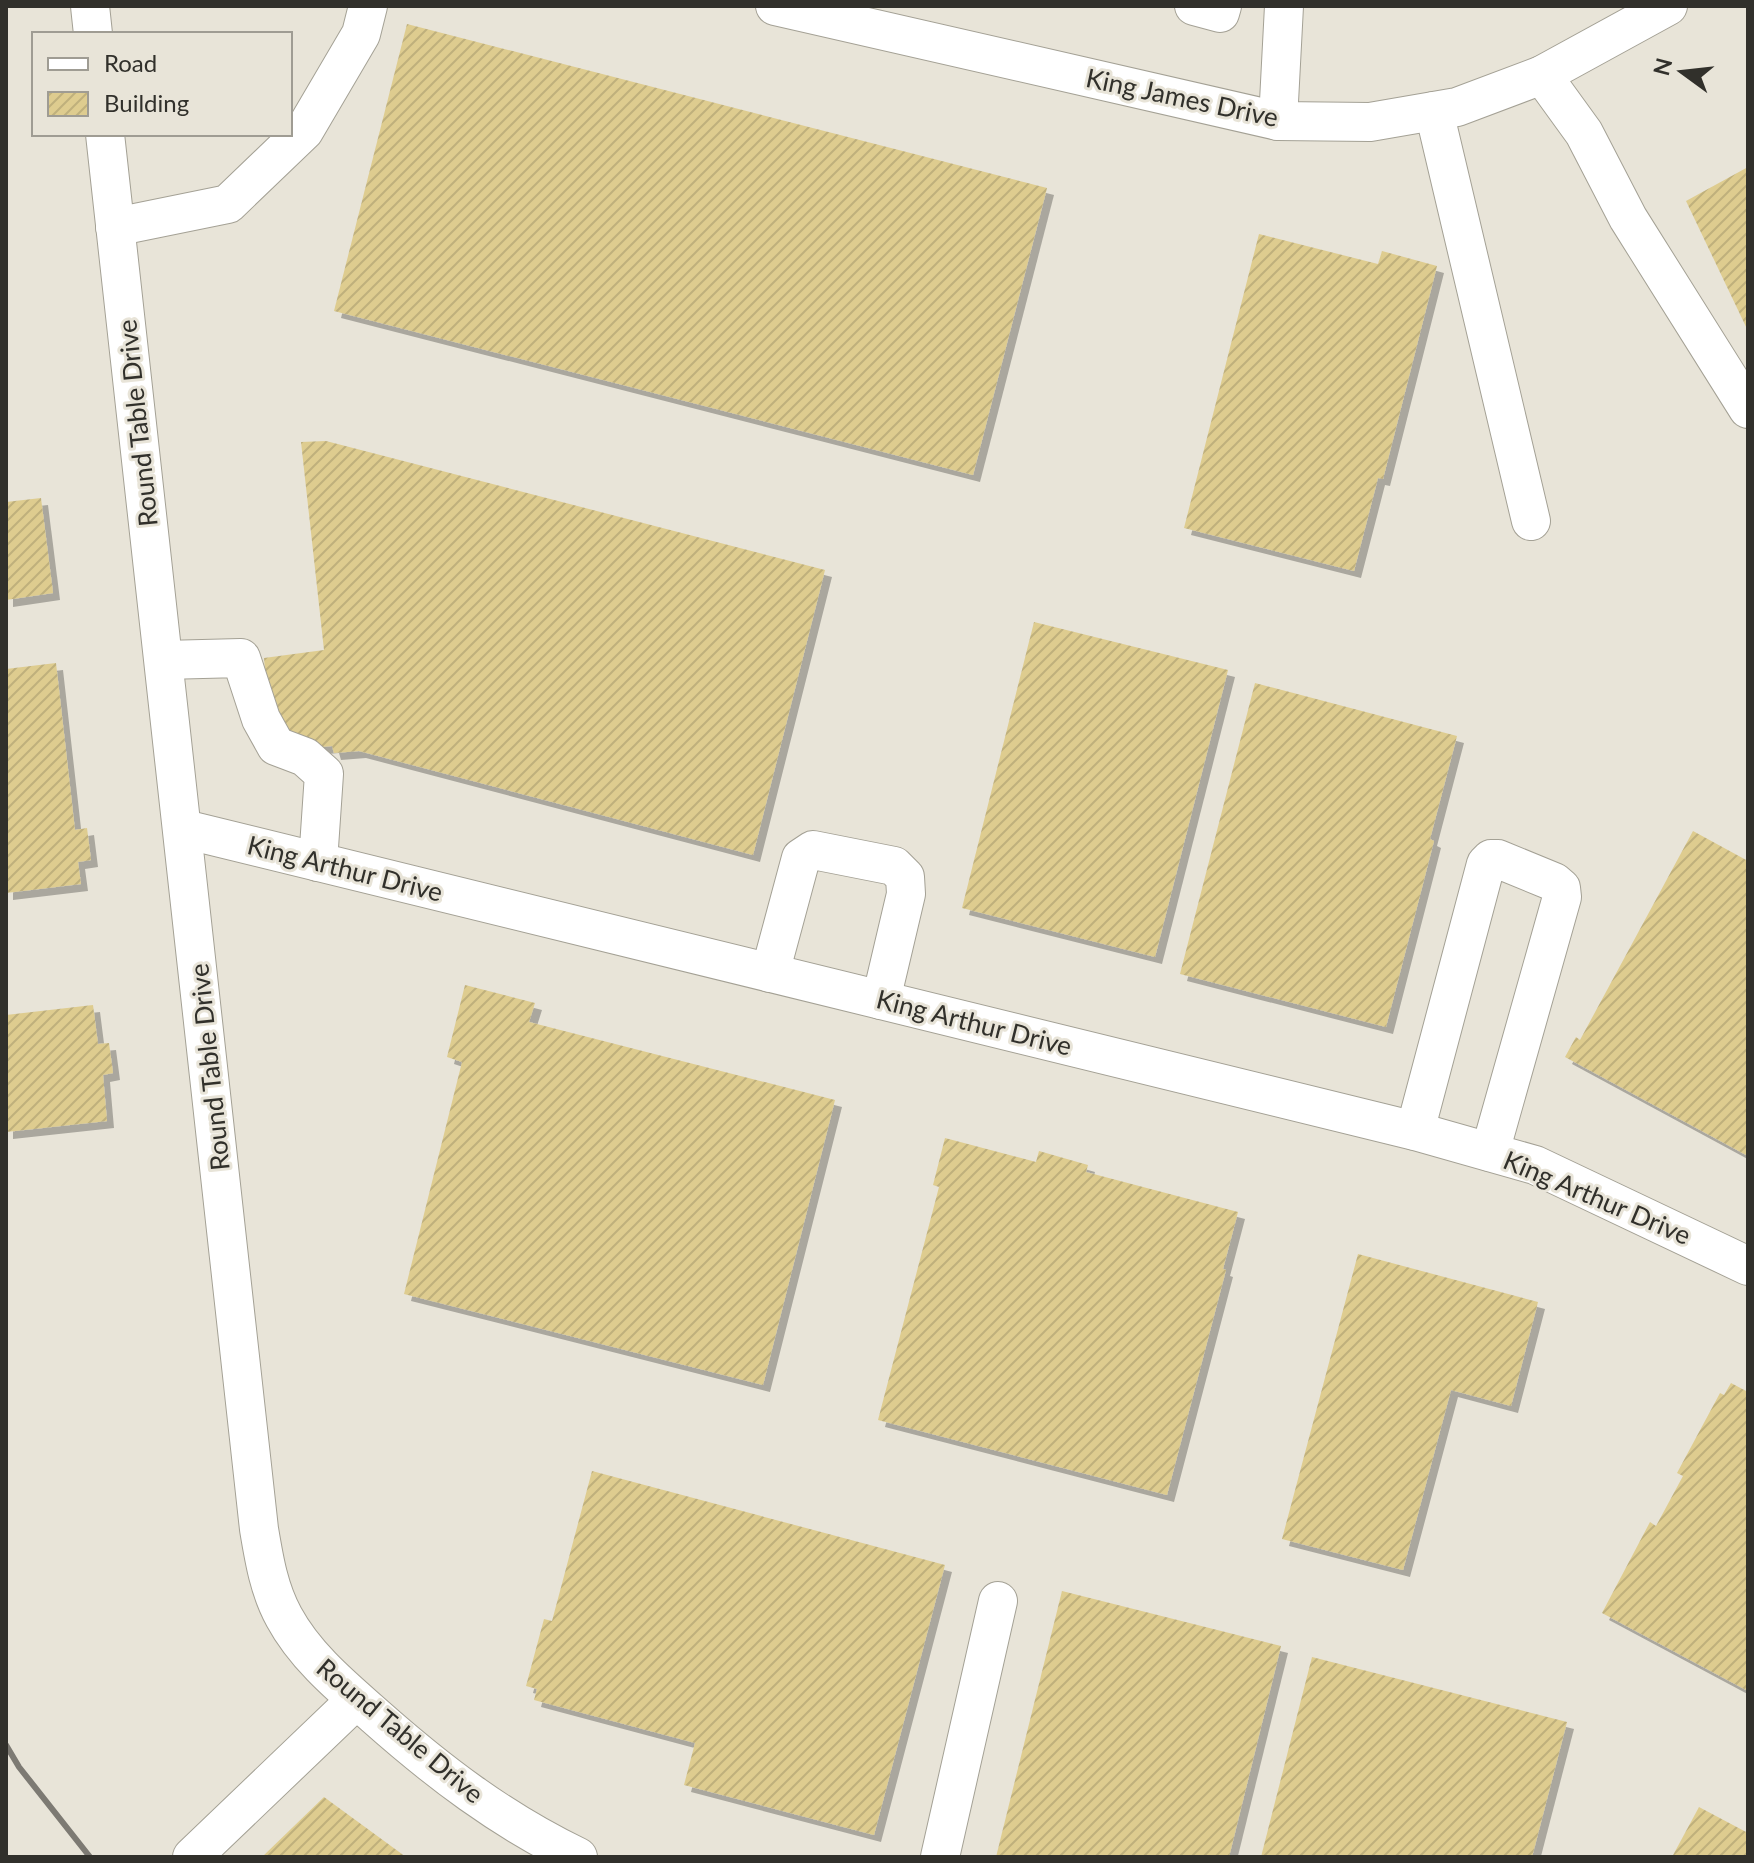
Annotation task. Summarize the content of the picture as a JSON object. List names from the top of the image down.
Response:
{
  "streets": {
    "street": ["King James Drive", "Round Table Drive", "King Arthur Drive"]
  },
  "crossings": [
    ["Round Table Drive", "King Arthur Drive"]
  ],
  "legend": ["Road", "Building"],
  "north": "left"
}
